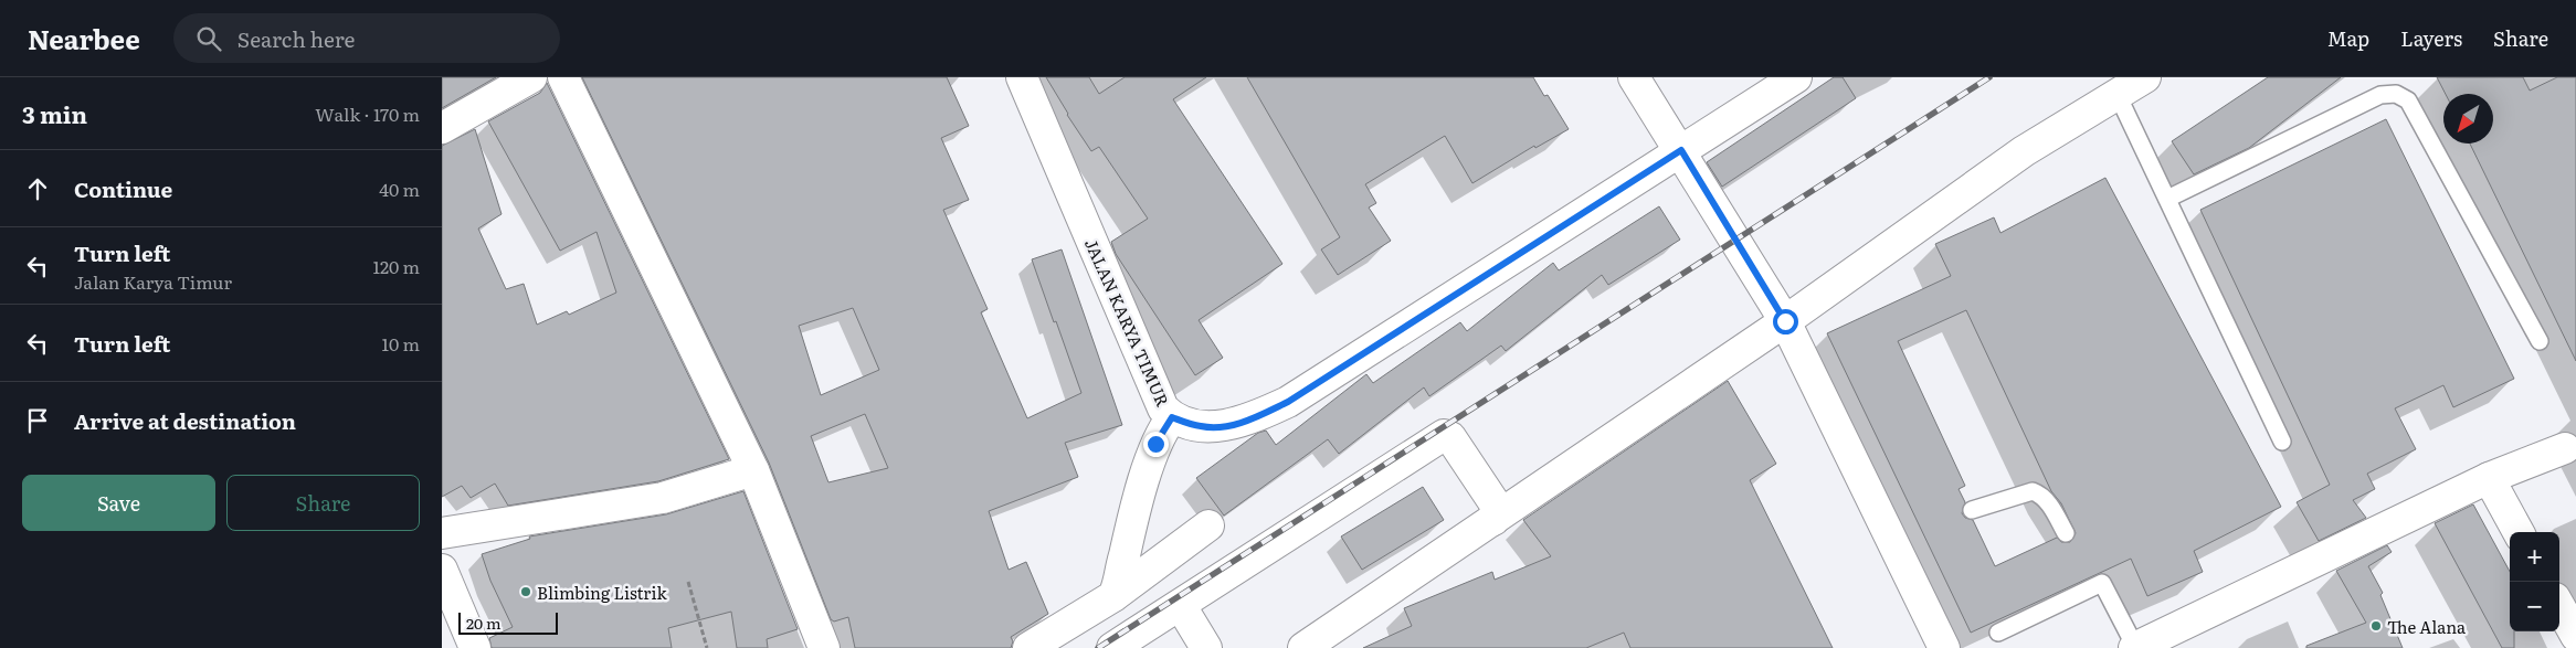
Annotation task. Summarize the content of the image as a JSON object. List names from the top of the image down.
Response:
{
  "streets": {
    "street": ["JALAN KARYA TIMUR"]
  },
  "places": ["Blimbing Listrik", "The Alana"],
  "scale_bar": "20 m",
  "north": "bottom left",
  "page": {
    "header": "Nearbee",
    "search": "Search here",
    "nav": ["Map", "Layers", "Share"],
    "heading": ["3 min", "Walk · 170 m"],
    "list": [
      ["Continue", "40 m"],
      ["Turn left", "Jalan Karya Timur", "120 m"],
      ["Turn left", "10 m"],
      "Arrive at destination"
    ],
    "buttons": ["Save", "Share"],
    "map_buttons": ["+", "−"],
    "scale": "20 m"
  }
}
